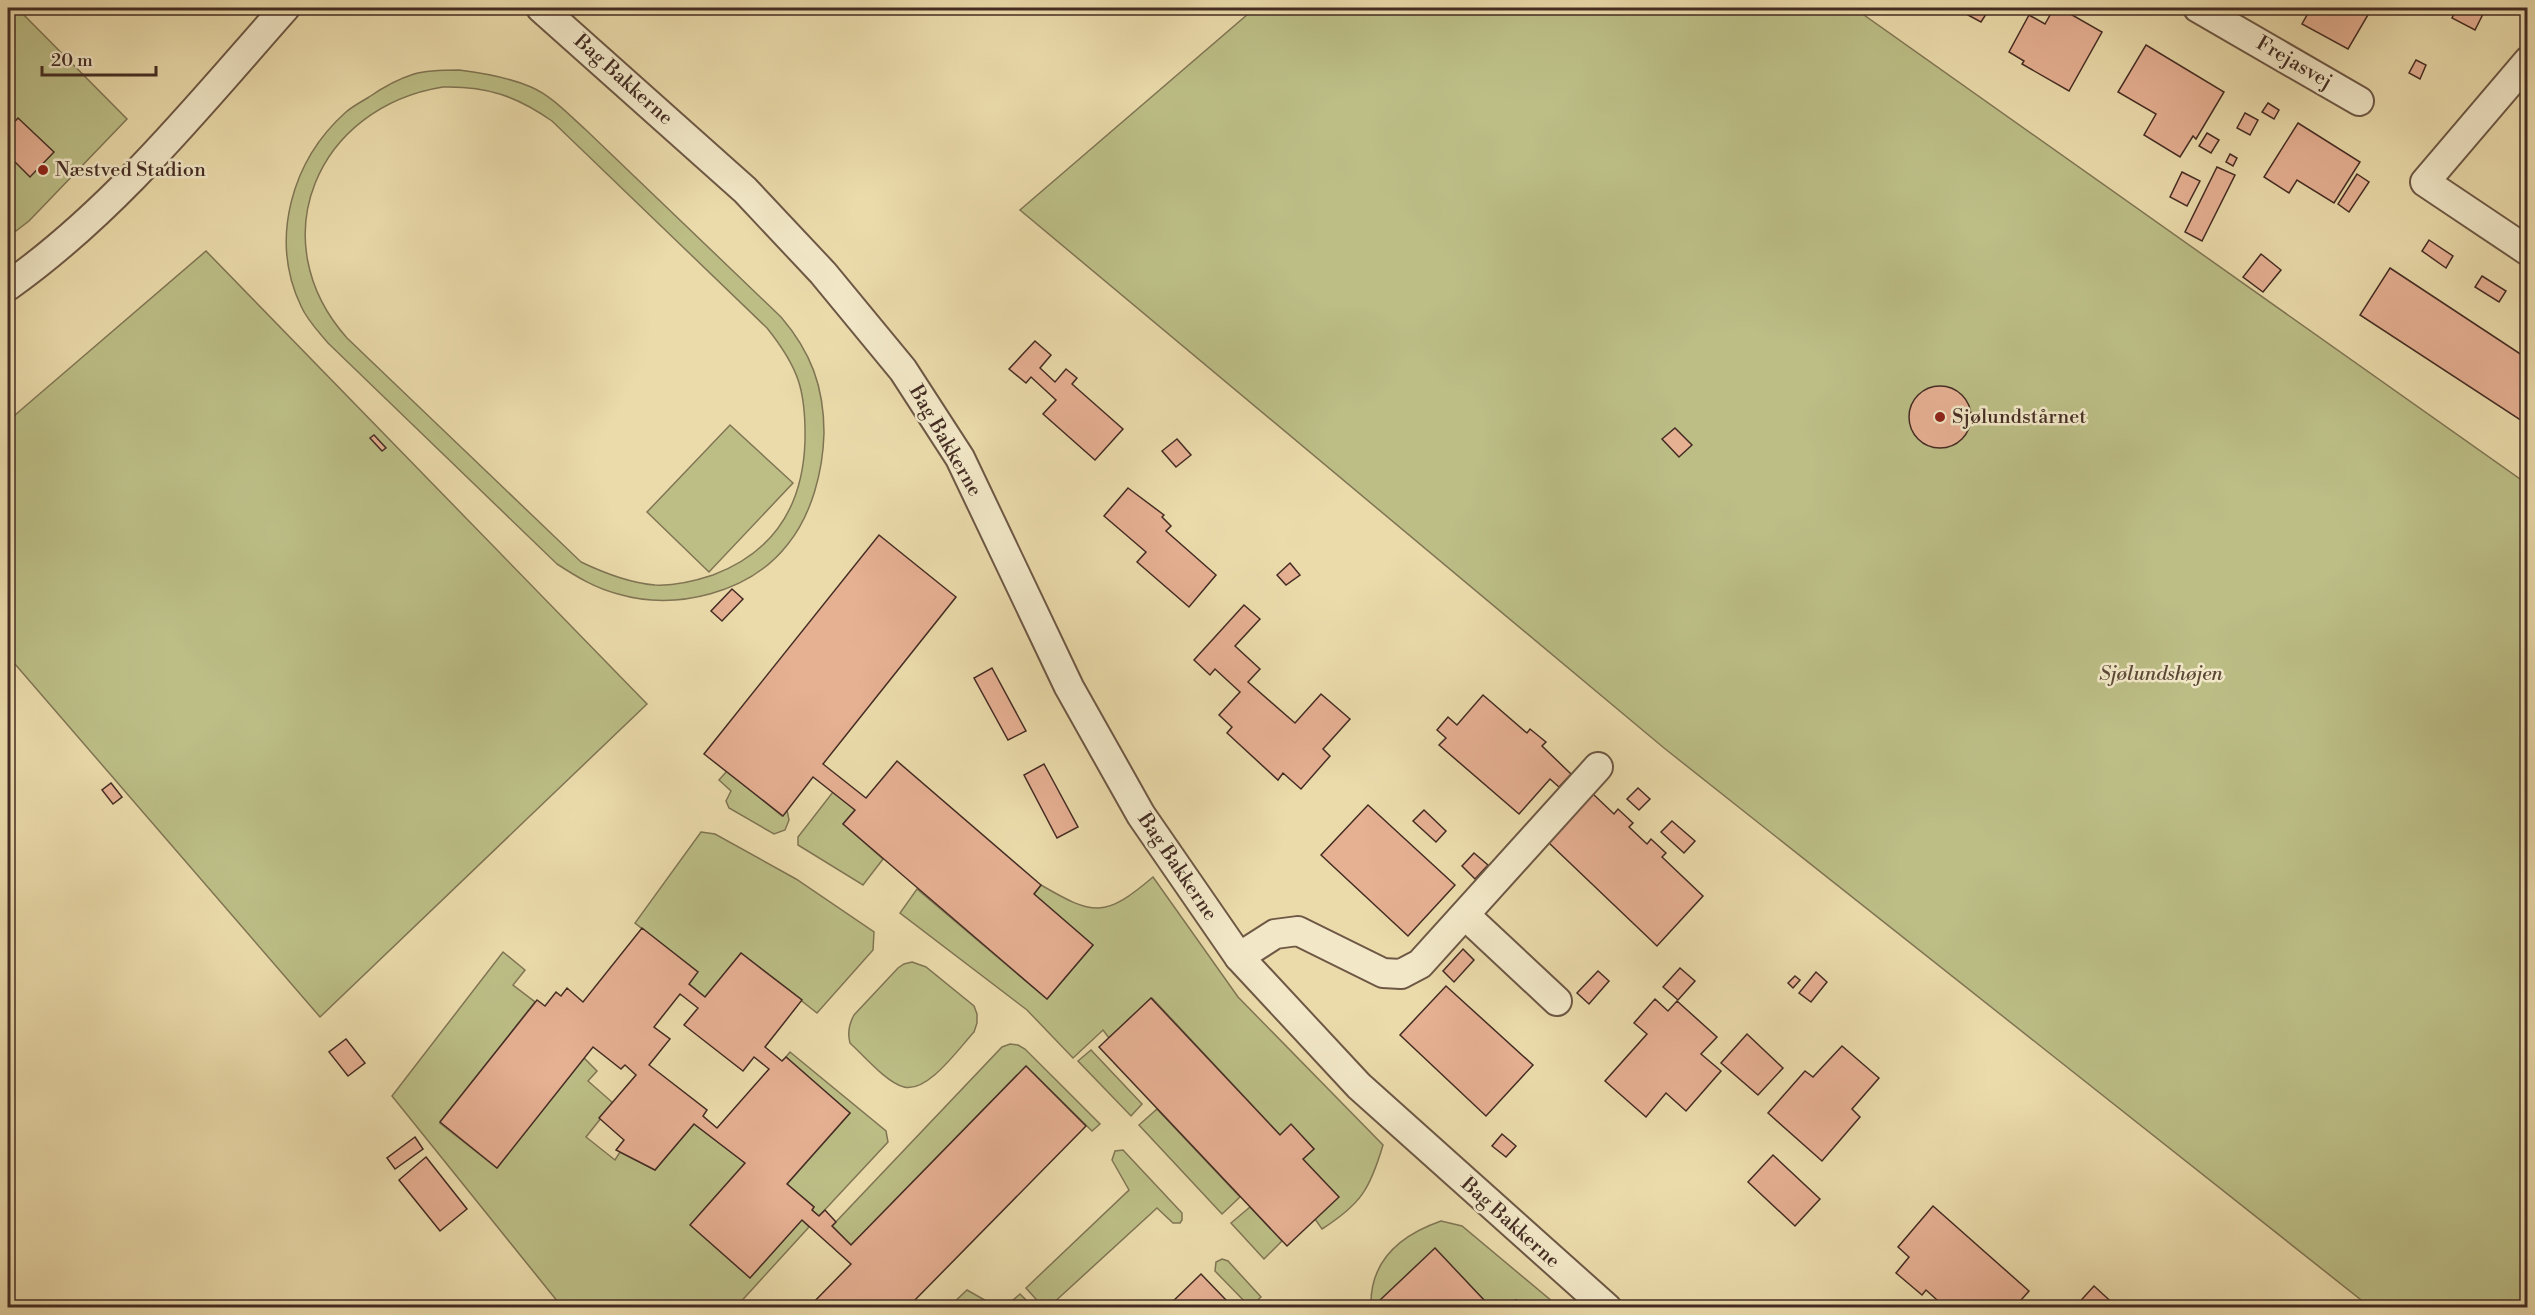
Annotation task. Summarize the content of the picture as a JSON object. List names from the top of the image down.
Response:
{
  "streets": {
    "street": ["Frejasvej", "Bag Bakkerne"]
  },
  "parks": ["Sjølundshøjen"],
  "places": ["Næstved Stadion", "Sjølundstårnet"],
  "scale_bar": "20 m"
}
